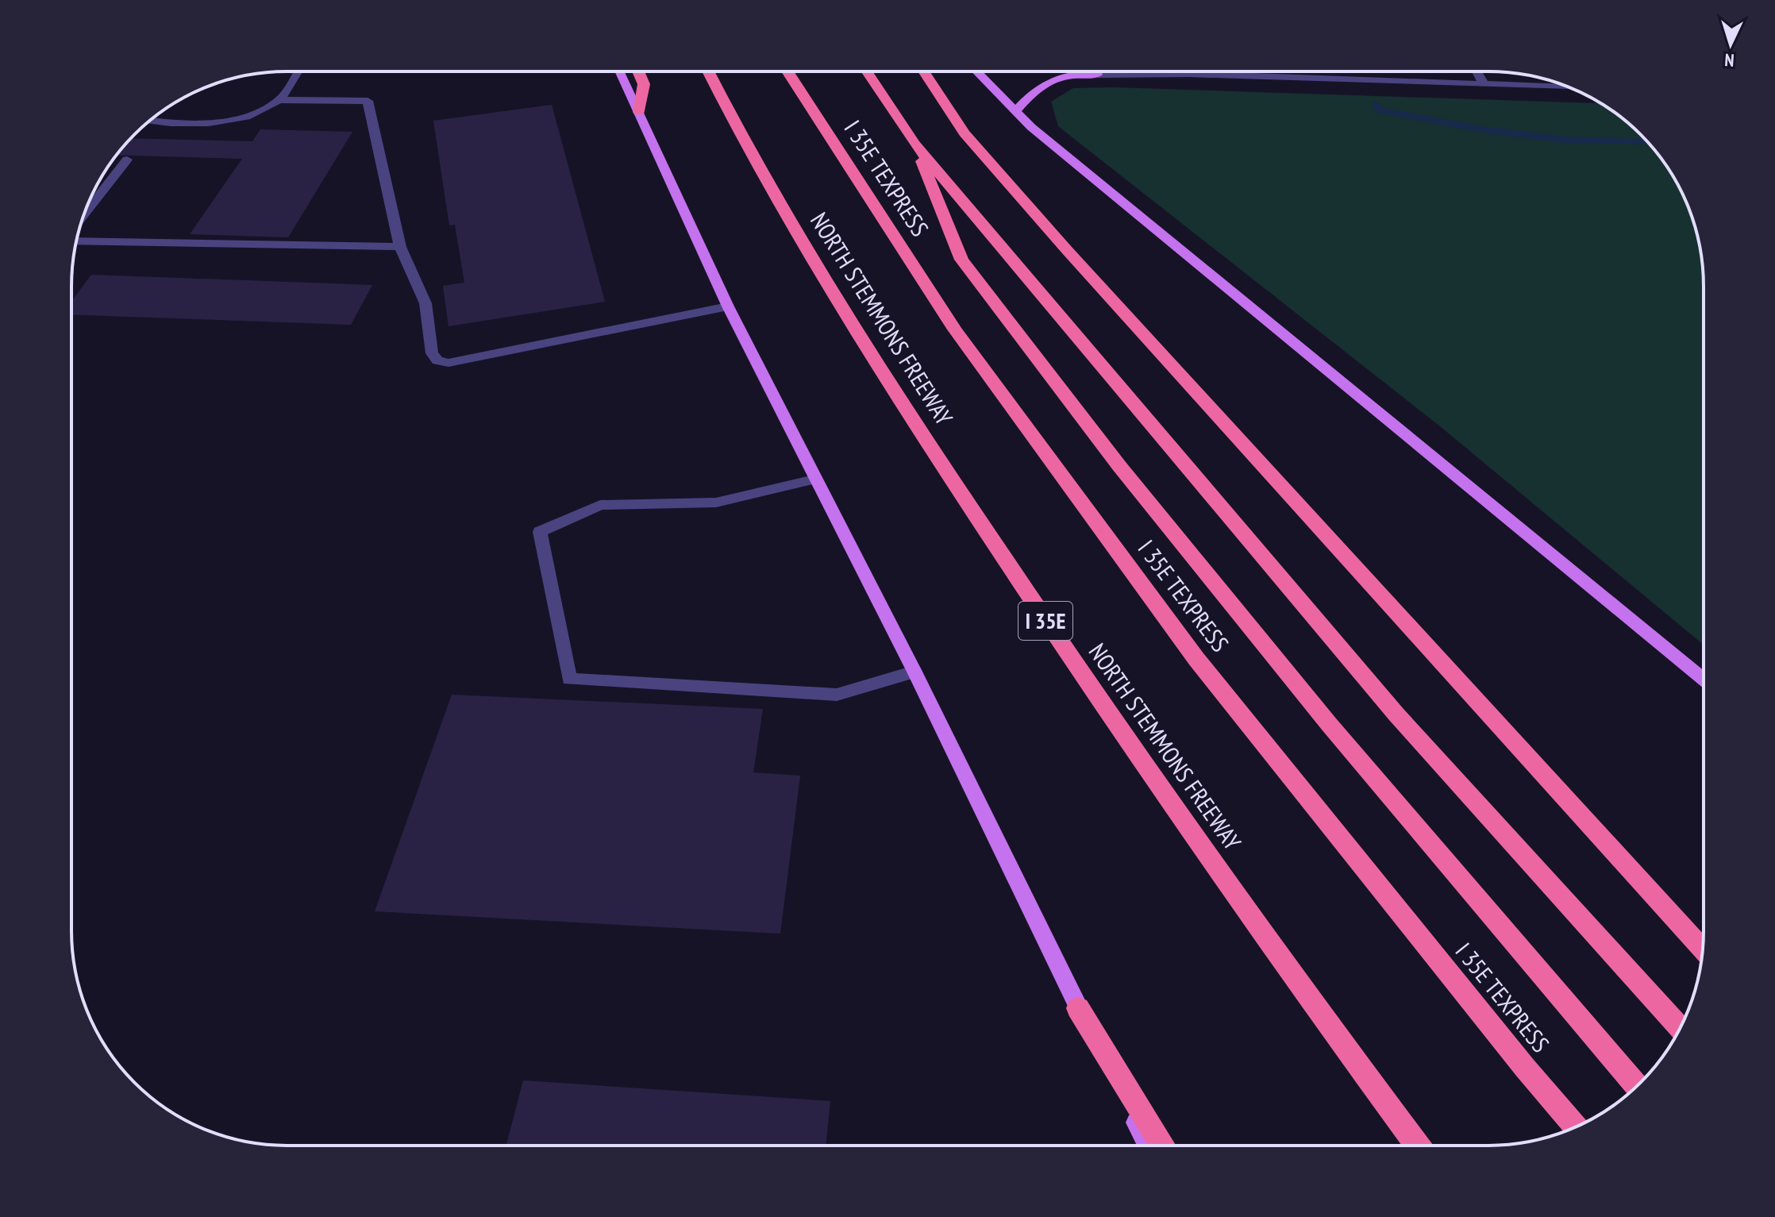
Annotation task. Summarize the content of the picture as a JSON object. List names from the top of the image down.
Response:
{
  "streets": {
    "highway": ["I 35E TEXPRESS", "NORTH STEMMONS FREEWAY", "I 35E"]
  },
  "north": "bottom"
}
